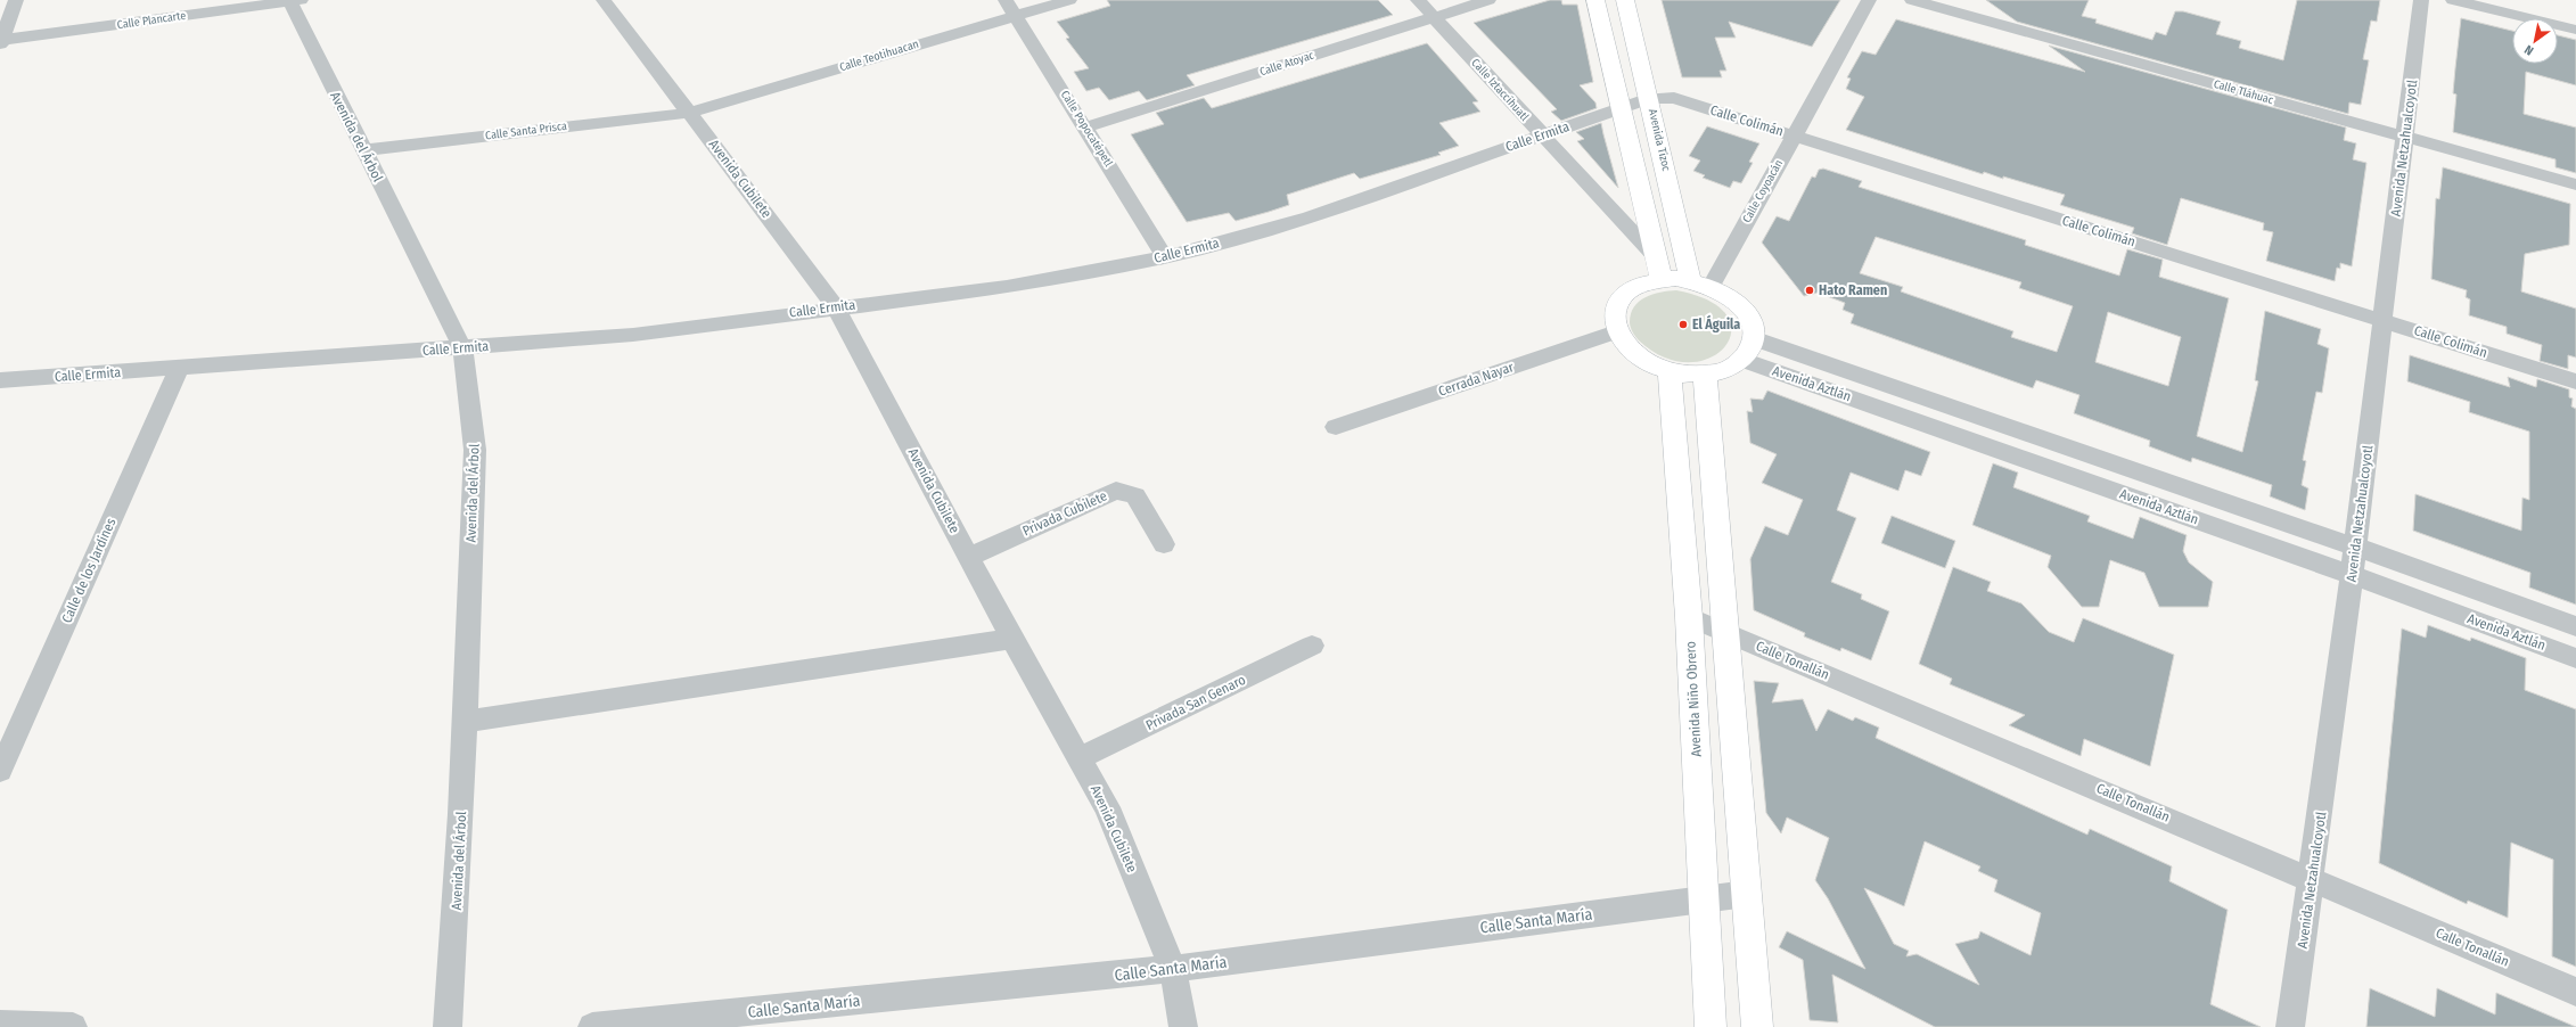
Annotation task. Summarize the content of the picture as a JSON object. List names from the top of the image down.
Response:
{
  "streets": {
    "main road": ["Avenida Tizoc", "Avenida Niño Obrero"],
    "street": [
      "Calle Plancarte",
      "Calle Teotihuacan",
      "Calle Atoyac",
      "Calle Iztaccíhuatl",
      "Calle Tláhuac",
      "Calle Colimán",
      "Calle Popocatépetl",
      "Calle Santa Prisca",
      "Avenida del Árbol",
      "Calle Ermita",
      "Avenida Netzahualcoyotl",
      "Avenida Cubilete",
      "Calle Coyoacán",
      "Cerrada Nayar",
      "Avenida Aztlán",
      "Privada Cubilete",
      "Calle de los Jardines",
      "Calle Tonallán",
      "Privada San Genaro",
      "Calle Santa María"
    ]
  },
  "crossings": [
    ["Calle Plancarte", "Avenida del Árbol"],
    ["Calle Teotihuacan", "Calle Popocatépetl"],
    ["Calle Teotihuacan", "Calle Santa Prisca"],
    ["Calle Teotihuacan", "Avenida Cubilete"],
    ["Calle Atoyac", "Calle Iztaccíhuatl"],
    ["Calle Atoyac", "Calle Popocatépetl"],
    ["Calle Iztaccíhuatl", "Calle Ermita"],
    ["Calle Iztaccíhuatl", "Avenida Tizoc"],
    ["Calle Iztaccíhuatl", "Calle Coyoacán"],
    ["Calle Iztaccíhuatl", "Cerrada Nayar"],
    ["Calle Iztaccíhuatl", "Avenida Aztlán"],
    ["Calle Iztaccíhuatl", "Avenida Niño Obrero"],
    ["Calle Tláhuac", "Avenida Netzahualcoyotl"],
    ["Calle Colimán", "Calle Ermita"],
    ["Calle Colimán", "Avenida Tizoc"],
    ["Calle Colimán", "Avenida Netzahualcoyotl"],
    ["Calle Colimán", "Calle Coyoacán"],
    ["Calle Popocatépetl", "Calle Ermita"],
    ["Calle Santa Prisca", "Avenida del Árbol"],
    ["Calle Santa Prisca", "Avenida Cubilete"],
    ["Avenida del Árbol", "Calle Ermita"],
    ["Calle Ermita", "Avenida Cubilete"],
    ["Calle Ermita", "Calle de los Jardines"],
    ["Avenida Tizoc", "Calle Coyoacán"],
    ["Avenida Tizoc", "Cerrada Nayar"],
    ["Avenida Tizoc", "Avenida Aztlán"],
    ["Avenida Tizoc", "Avenida Niño Obrero"],
    ["Avenida Netzahualcoyotl", "Avenida Aztlán"],
    ["Avenida Netzahualcoyotl", "Calle Tonallán"],
    ["Avenida Cubilete", "Privada Cubilete"],
    ["Avenida Cubilete", "Privada San Genaro"],
    ["Avenida Cubilete", "Calle Santa María"],
    ["Calle Coyoacán", "Cerrada Nayar"],
    ["Calle Coyoacán", "Avenida Aztlán"],
    ["Calle Coyoacán", "Avenida Niño Obrero"],
    ["Cerrada Nayar", "Avenida Aztlán"],
    ["Cerrada Nayar", "Avenida Niño Obrero"],
    ["Avenida Aztlán", "Avenida Niño Obrero"],
    ["Calle Tonallán", "Avenida Niño Obrero"],
    ["Avenida Niño Obrero", "Calle Santa María"]
  ],
  "places": ["Hato Ramen", "El Águila"],
  "north": "bottom left"
}
